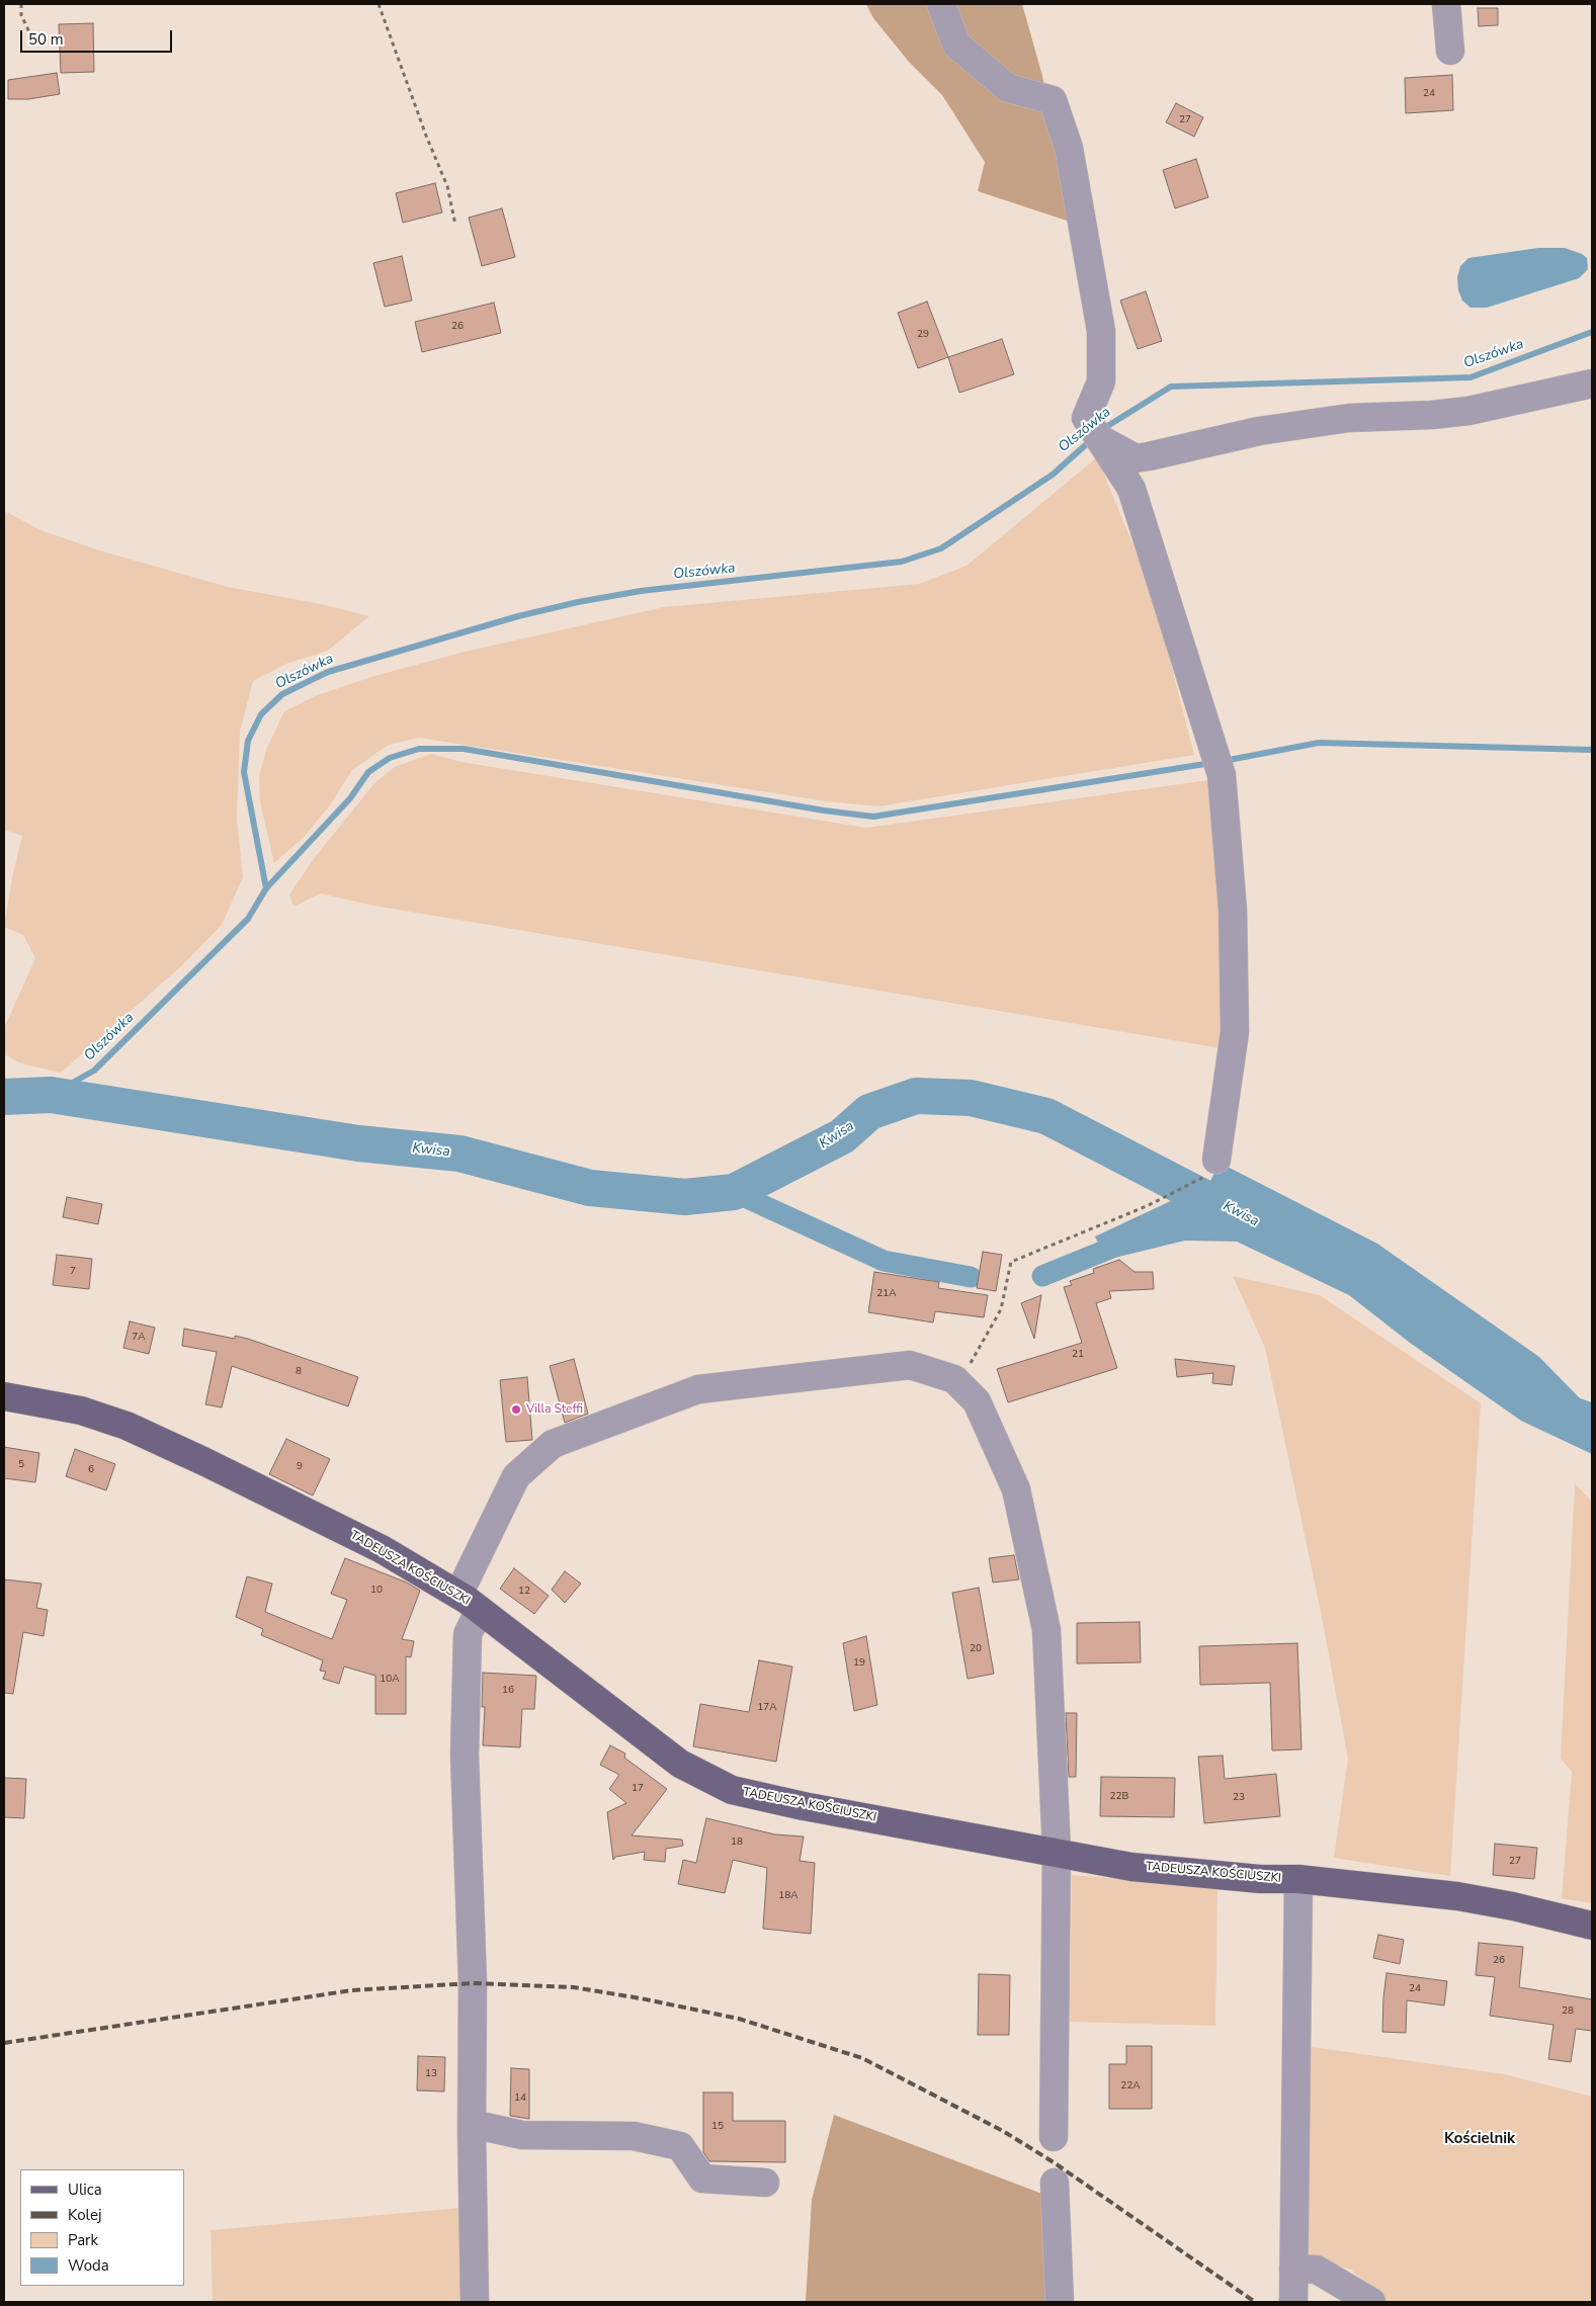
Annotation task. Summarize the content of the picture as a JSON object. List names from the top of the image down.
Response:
{
  "streets": {
    "main road": ["TADEUSZA KOŚCIUSZKI"]
  },
  "districts": ["Kościelnik"],
  "water": ["Olszówka", "Kwisa"],
  "places": ["Villa Steffi"],
  "house_numbers": [
    "24",
    "27",
    "26",
    "29",
    "7",
    "21A",
    "7A",
    "21",
    "8",
    "5",
    "9",
    "6",
    "10",
    "12",
    "20",
    "19",
    "10A",
    "16",
    "17A",
    "17",
    "22B",
    "23",
    "18",
    "27",
    "18A",
    "26",
    "24",
    "28",
    "13",
    "22A",
    "14",
    "15"
  ],
  "legend": [
    "Ulica",
    "Kolej",
    "Park",
    "Woda"
  ],
  "scale_bar": "50 m"
}
